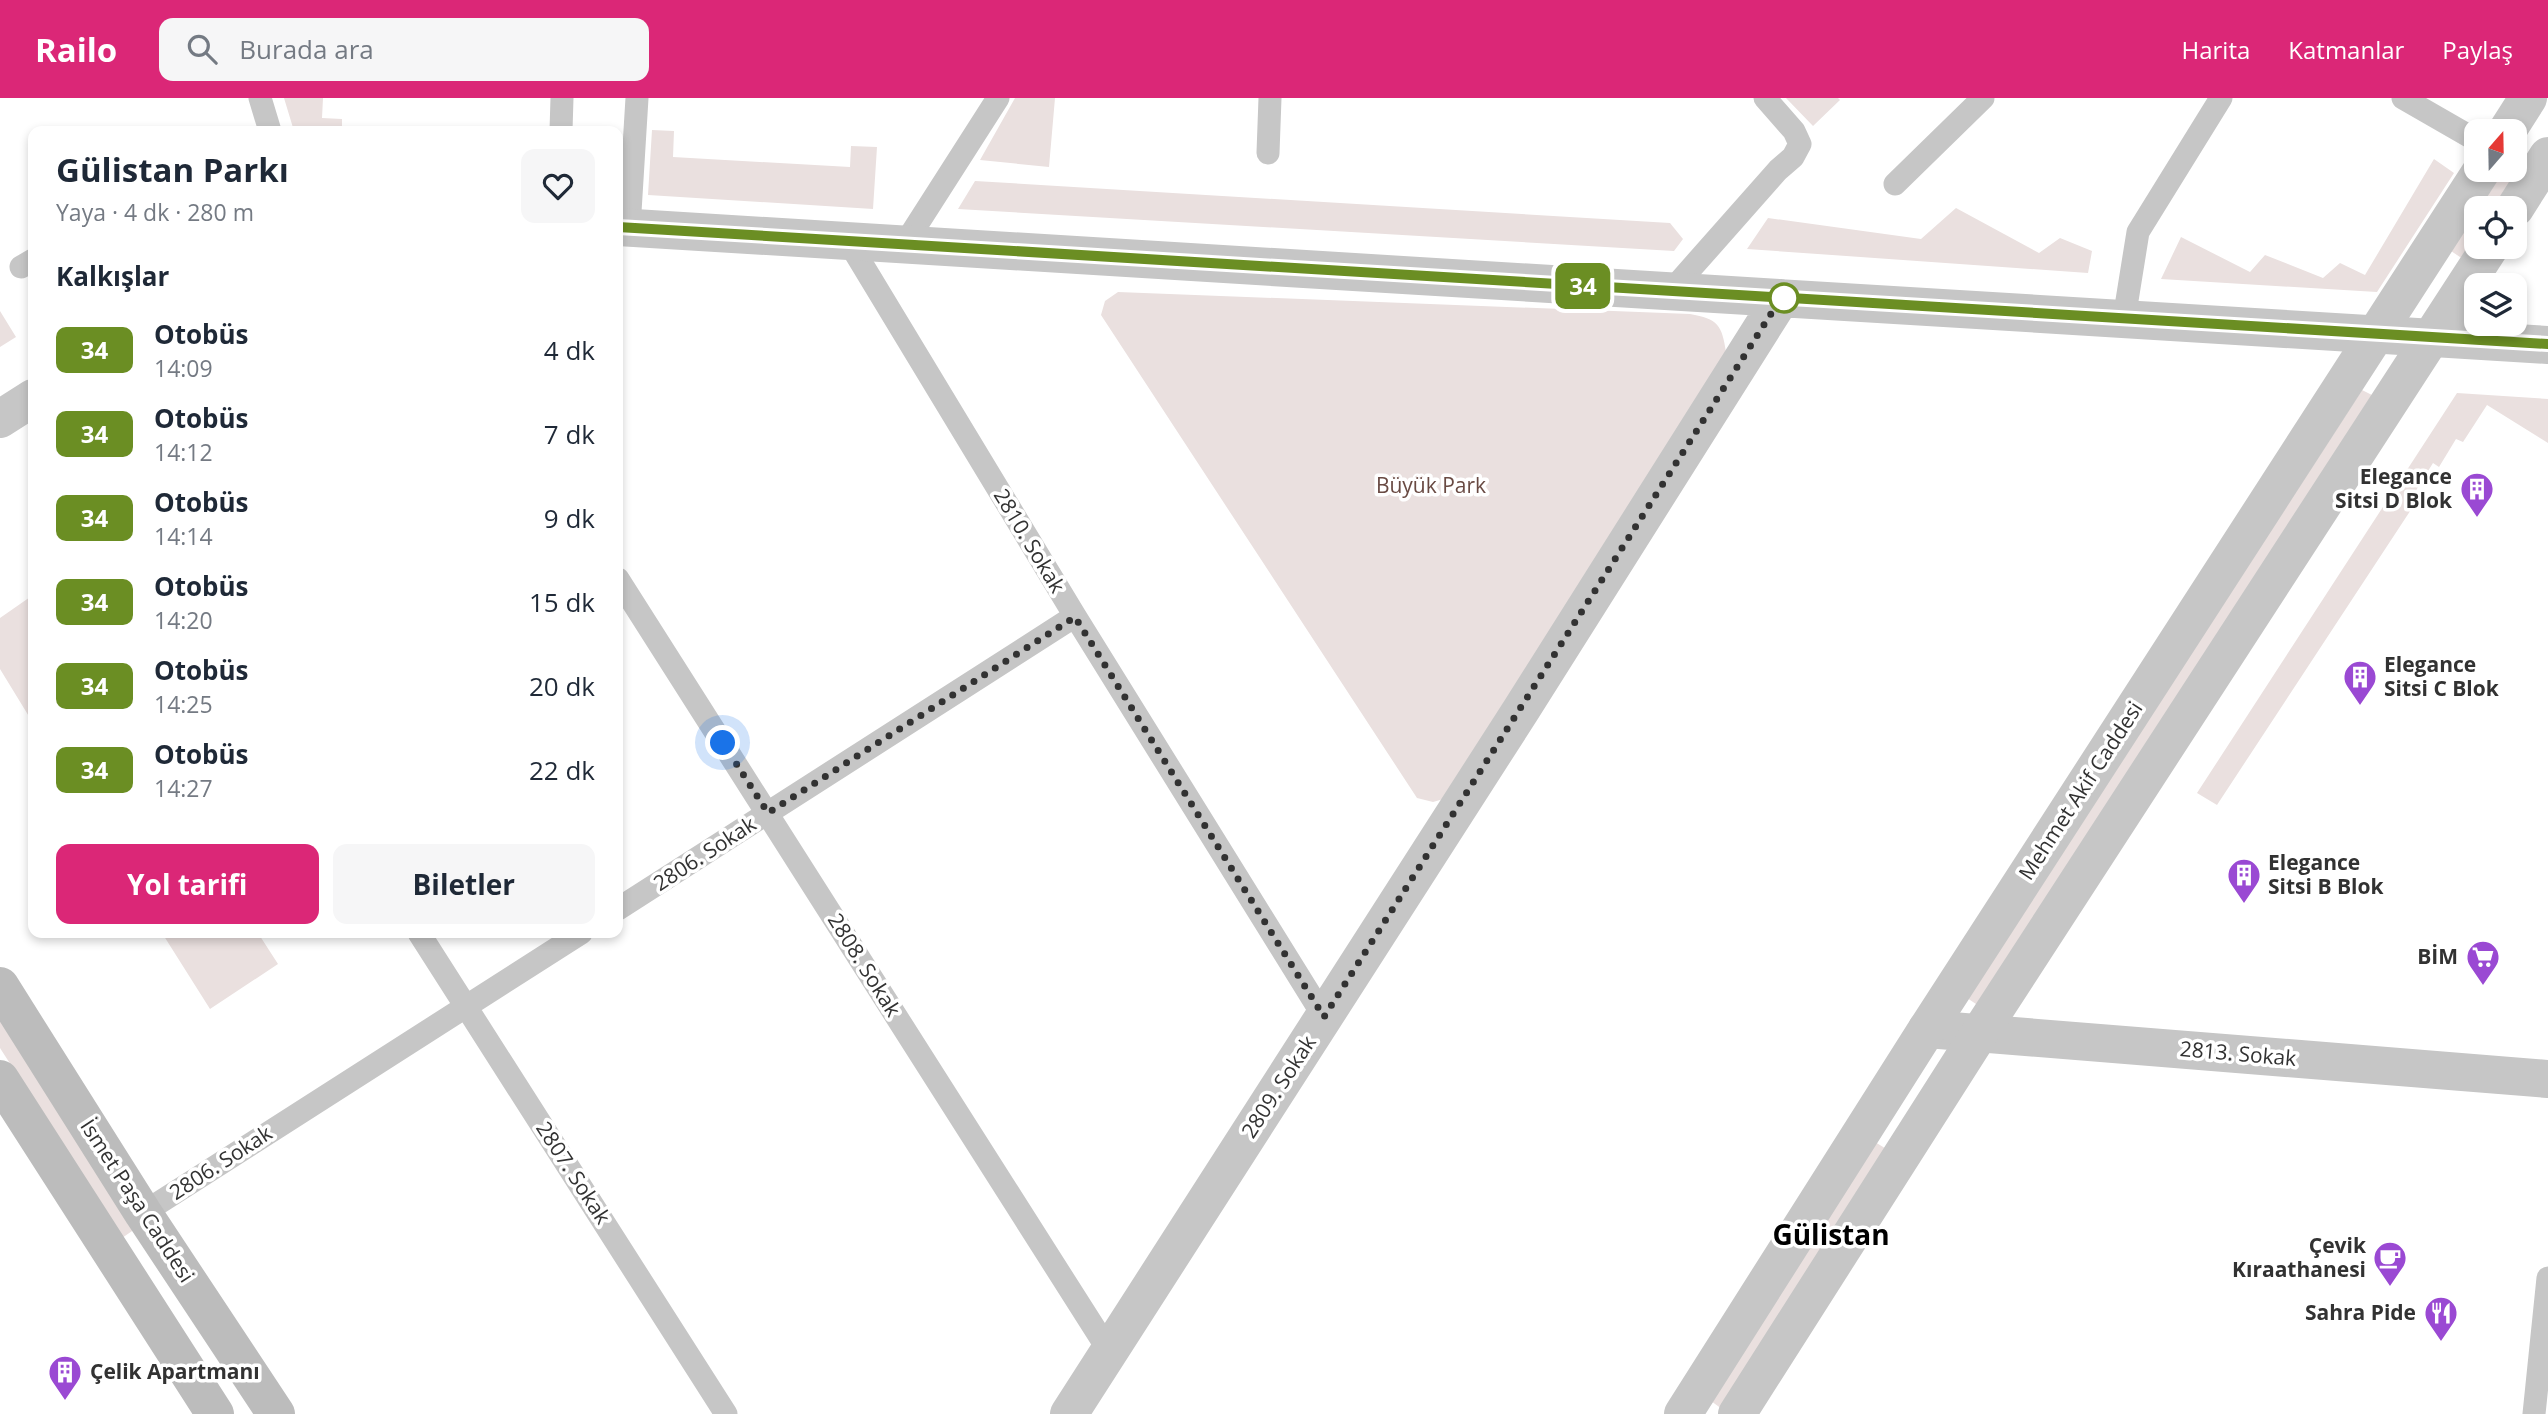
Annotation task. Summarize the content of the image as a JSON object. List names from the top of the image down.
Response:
{
  "streets": {
    "main road": ["İsmet Paşa Caddesi"],
    "street": ["Mehmet Akif Caddesi", "2813. Sokak", "2809. Sokak"],
    "lane": [
      "2810. Sokak",
      "2806. Sokak",
      "2808. Sokak",
      "2807. Sokak"
    ]
  },
  "crossings": [
    ["2810. Sokak", "2806. Sokak"],
    ["2810. Sokak", "2809. Sokak"],
    ["Mehmet Akif Caddesi", "2813. Sokak"],
    ["2806. Sokak", "2808. Sokak"],
    ["2806. Sokak", "2807. Sokak"],
    ["2806. Sokak", "İsmet Paşa Caddesi"],
    ["2808. Sokak", "2809. Sokak"]
  ],
  "districts": ["Gülistan"],
  "parks": ["Büyük Park"],
  "places": {
    "building": [
      "Elegance Sitsi D Blok",
      "Elegance Sitsi C Blok",
      "Elegance Sitsi B Blok",
      "Çelik Apartmanı"
    ],
    "supermarket": ["BİM"],
    "cafe": ["Çevik Kıraathanesi"],
    "restaurant": ["Sahra Pide"]
  },
  "lines": ["bus line 34"],
  "north": "top",
  "page": {
    "header": "Railo",
    "search": "Burada ara",
    "nav": ["Harita", "Katmanlar", "Paylaş"],
    "on_map": "34",
    "heading": [
      ["Gülistan Parkı", "Yaya · 4 dk · 280 m"],
      "Kalkışlar"
    ],
    "list": [
      {
        "mark": "34",
        "name": "Otobüs",
        "note": "14:09",
        "value": "4 dk"
      },
      {
        "mark": "34",
        "name": "Otobüs",
        "note": "14:12",
        "value": "7 dk"
      },
      {
        "mark": "34",
        "name": "Otobüs",
        "note": "14:14",
        "value": "9 dk"
      },
      {
        "mark": "34",
        "name": "Otobüs",
        "note": "14:20",
        "value": "15 dk"
      },
      {
        "mark": "34",
        "name": "Otobüs",
        "note": "14:25",
        "value": "20 dk"
      },
      {
        "mark": "34",
        "name": "Otobüs",
        "note": "14:27",
        "value": "22 dk"
      }
    ],
    "buttons": ["Yol tarifi", "Biletler"]
  }
}
